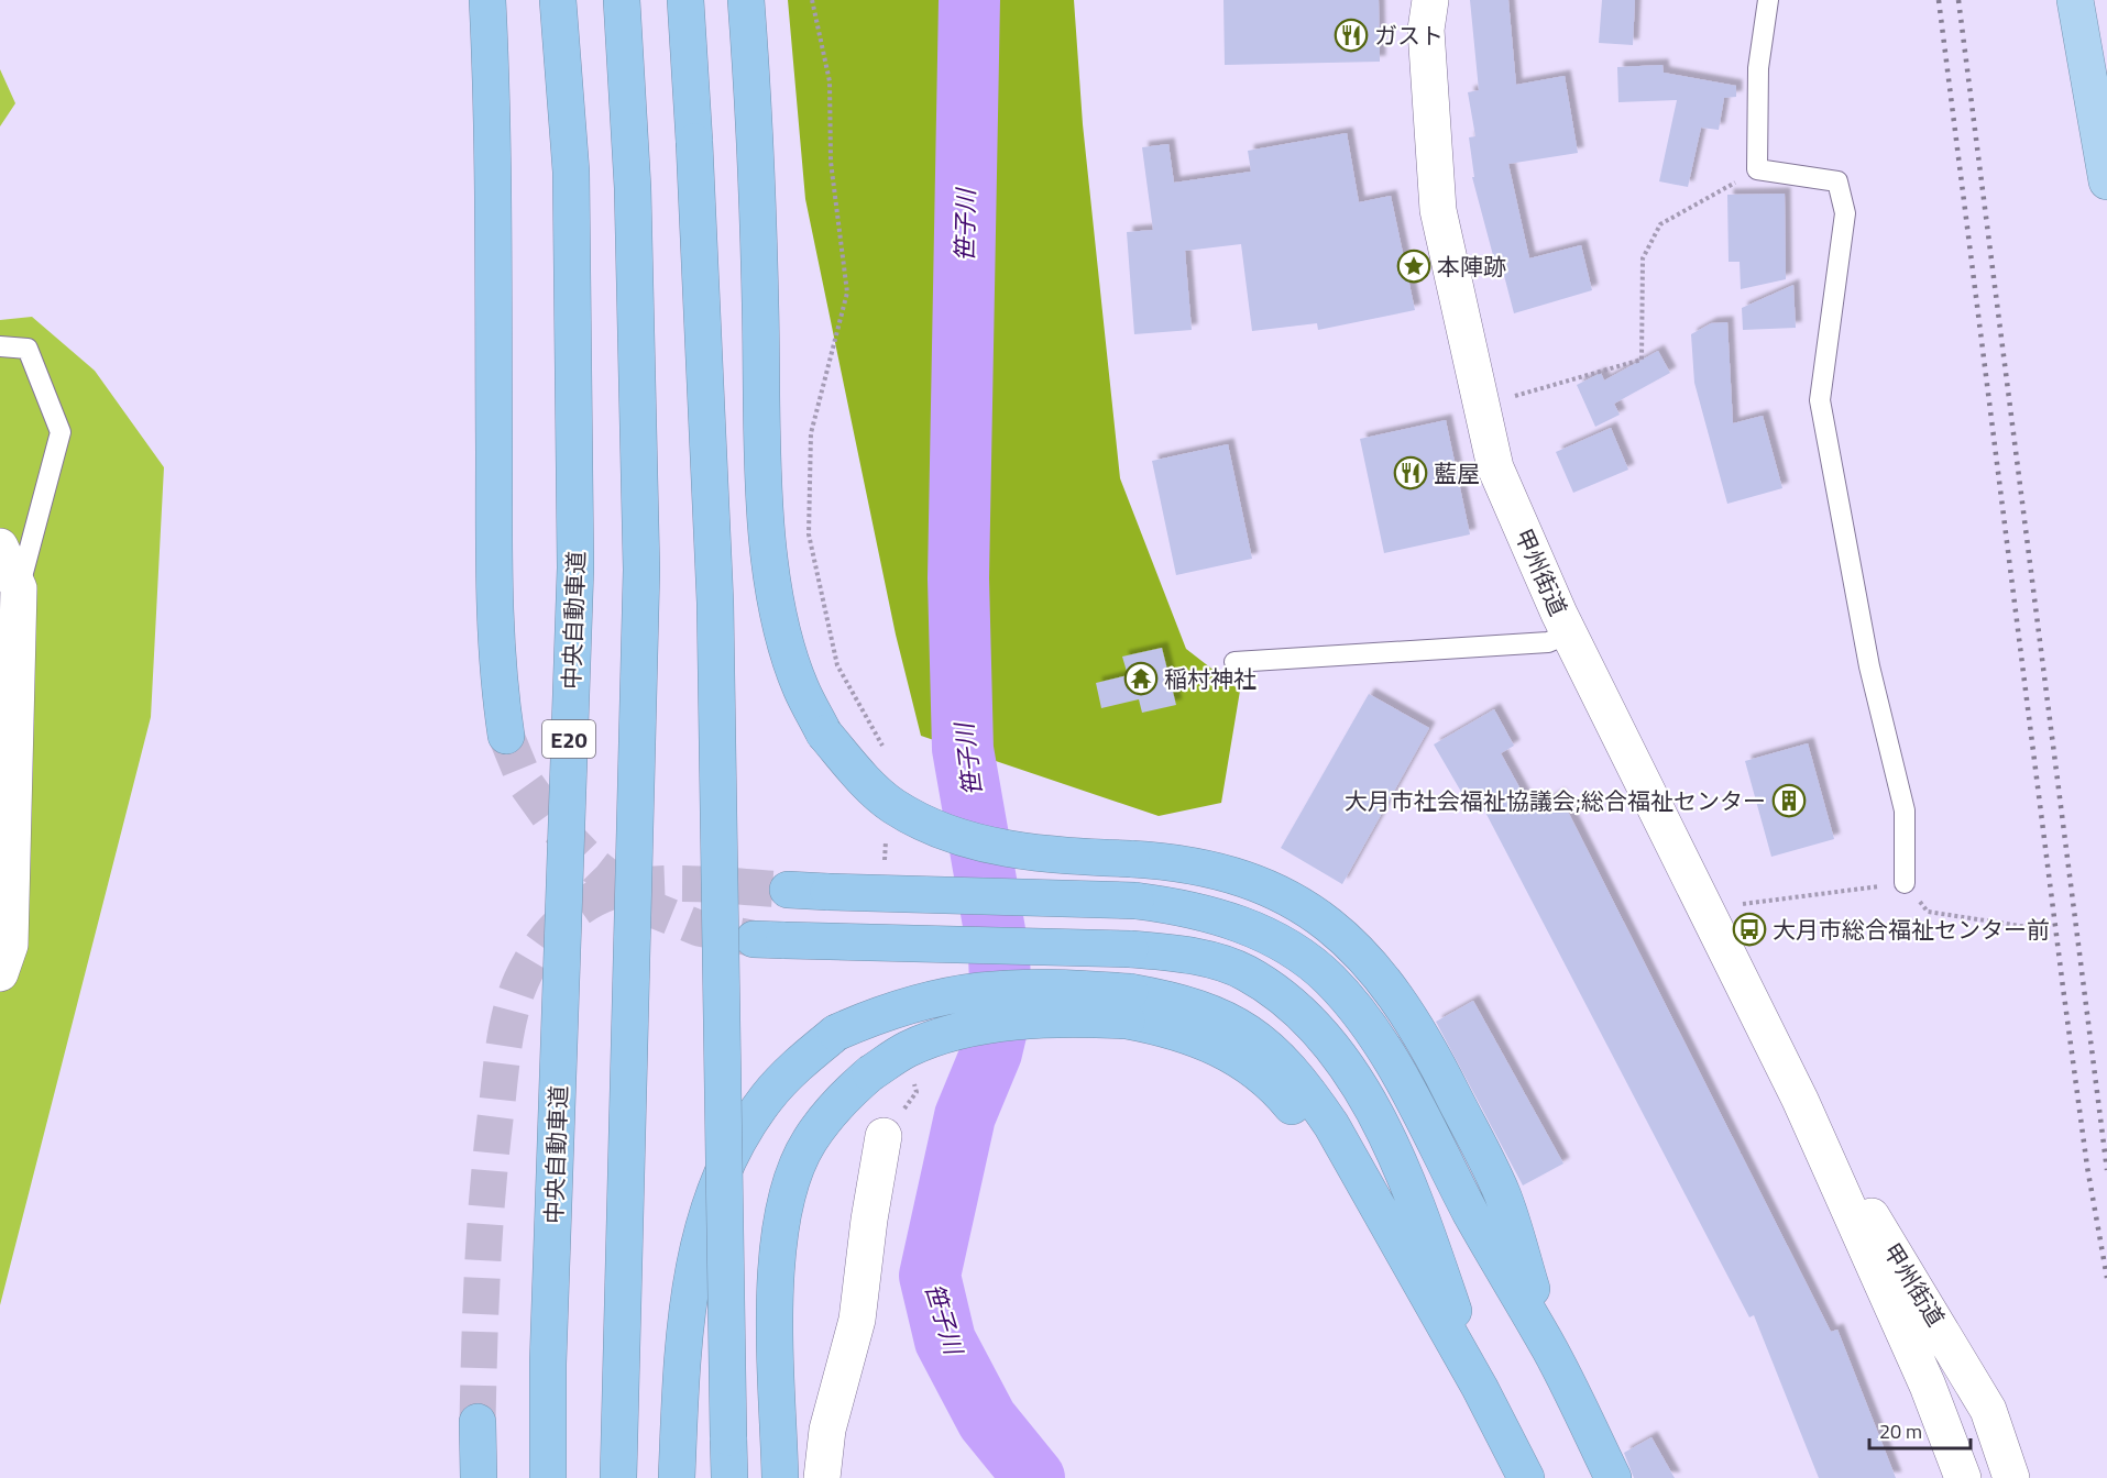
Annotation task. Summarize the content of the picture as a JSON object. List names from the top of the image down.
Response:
{
  "streets": {
    "highway": ["中央自動車道", "E20"],
    "main road": ["甲州街道"]
  },
  "water": ["笹子川"],
  "places": {
    "restaurant": ["ガスト", "藍屋"],
    "place": ["本陣跡"],
    "temple": ["稲村神社"],
    "building": ["大月市社会福祉協議会;総合福祉センター"],
    "bus stop": ["大月市総合福祉センター前"]
  },
  "scale_bar": "20 m"
}
